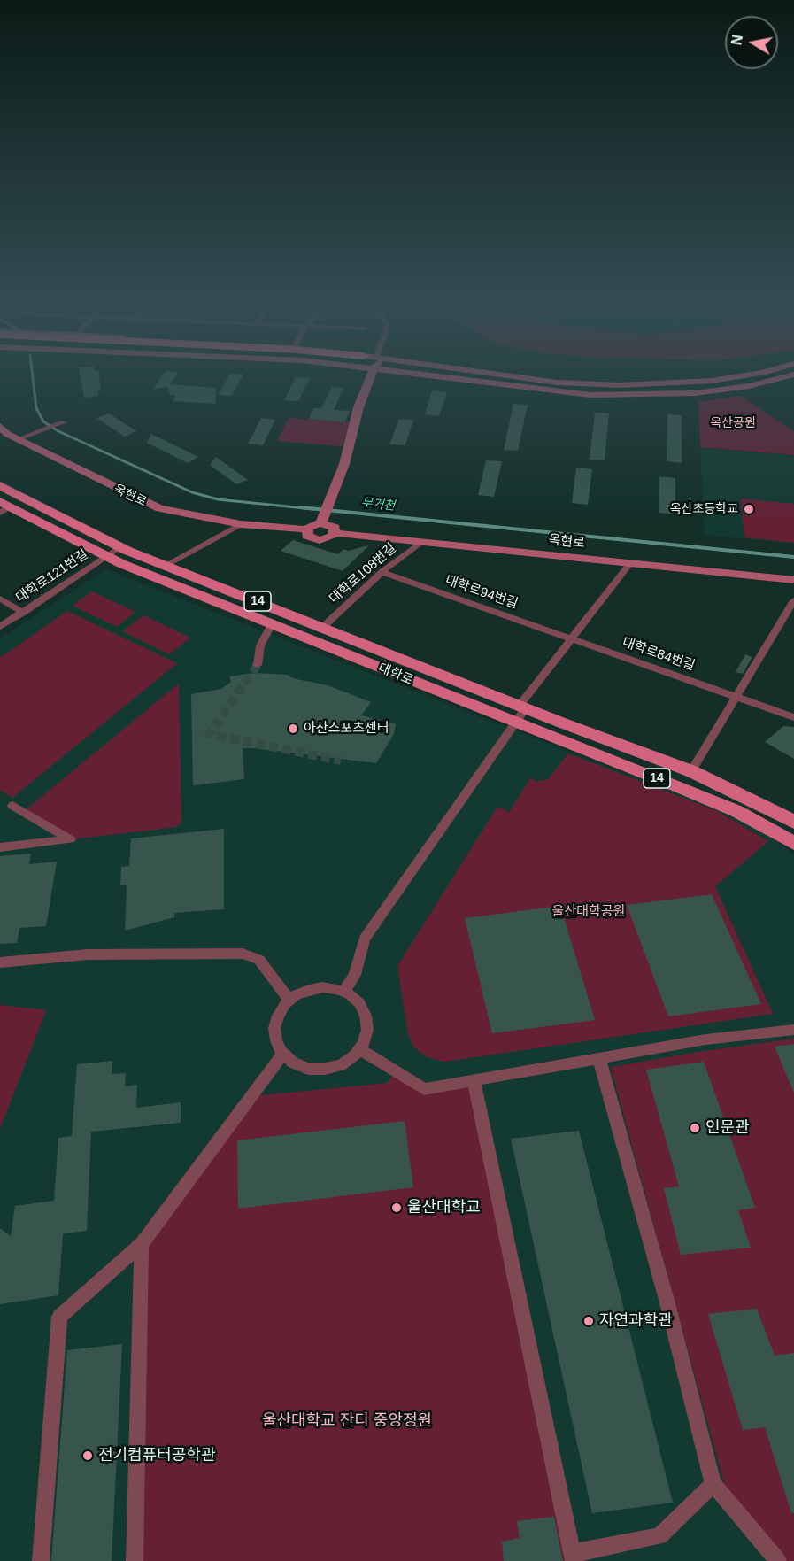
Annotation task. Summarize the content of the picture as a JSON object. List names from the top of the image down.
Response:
{
  "streets": {
    "main road": ["옥현로", "14", "대학로"],
    "street": [
      "대학로108번길",
      "대학로121번길",
      "대학로94번길",
      "대학로84번길"
    ]
  },
  "crossings": [
    ["옥현로", "대학로108번길"],
    ["대학로108번길", "대학로94번길"],
    ["대학로108번길", "대학로"],
    ["대학로121번길", "대학로"],
    ["대학로94번길", "대학로84번길"]
  ],
  "water": ["무거천"],
  "parks": ["옥산공원", "울산대학공원", "울산대학교 잔디 중앙정원"],
  "places": [
    "옥산초등학교",
    "아산스포츠센터",
    "인문관",
    "울산대학교",
    "자연과학관",
    "전기컴퓨터공학관"
  ],
  "north": "left"
}
